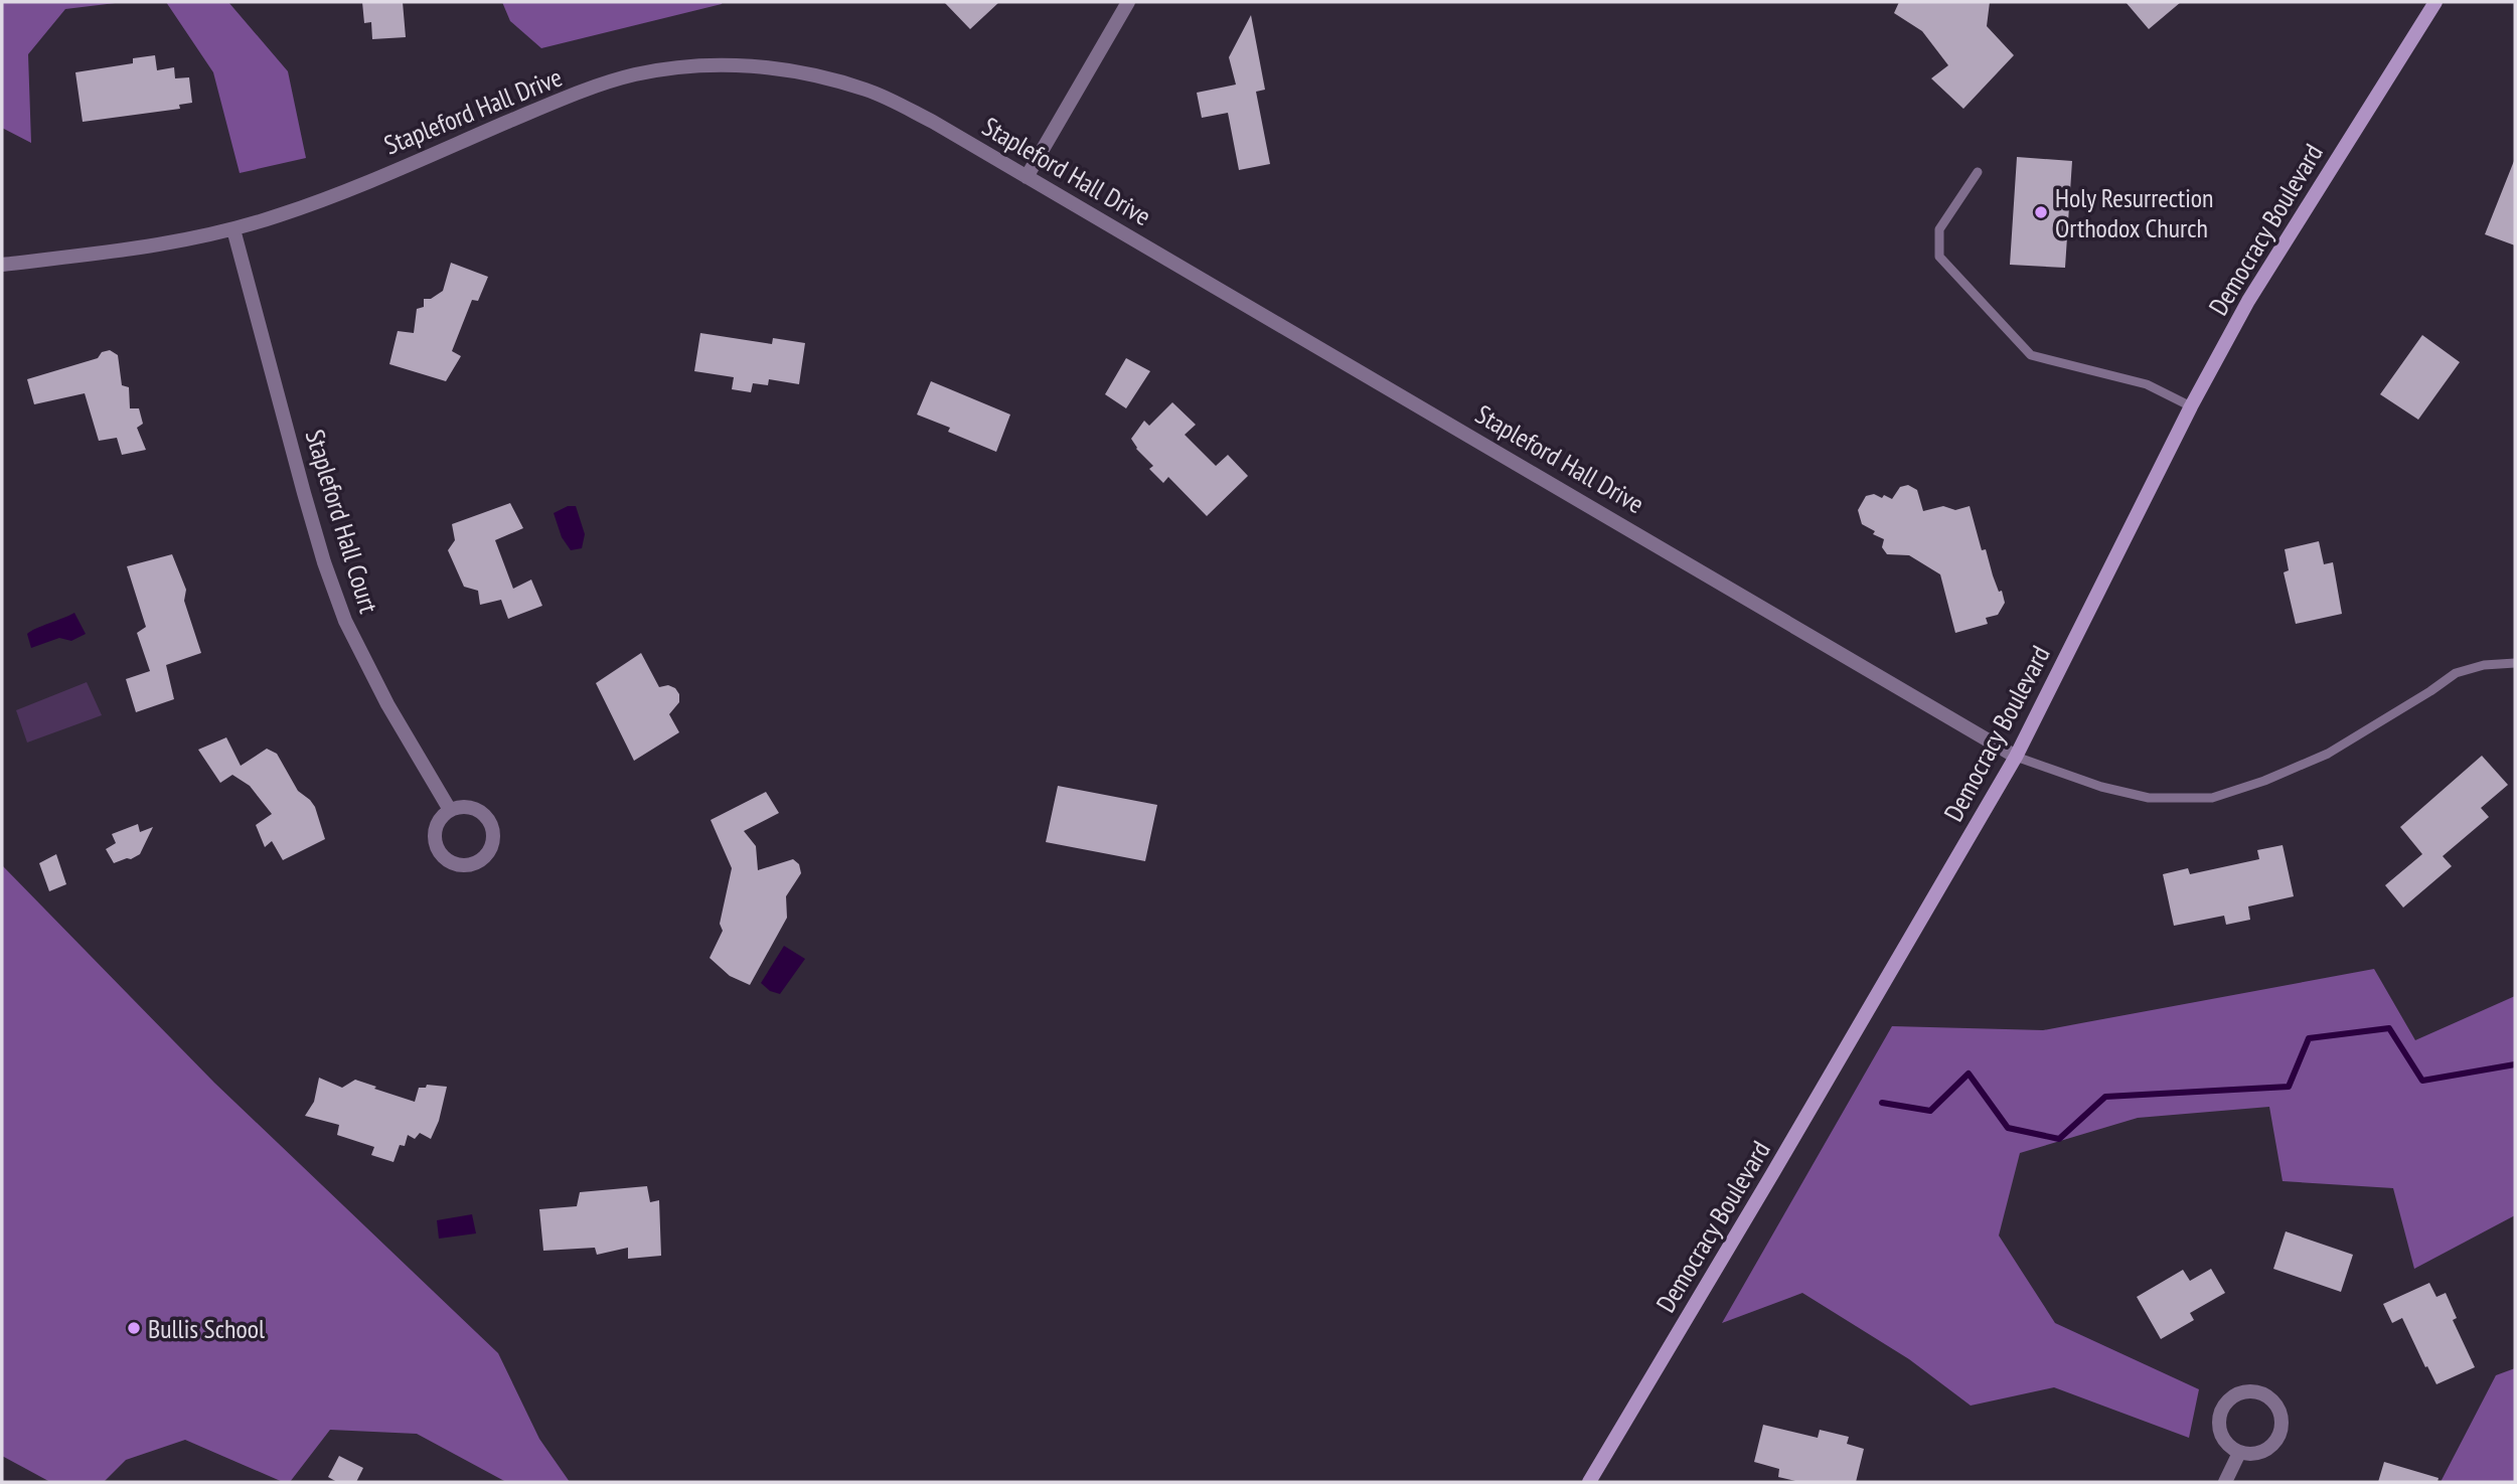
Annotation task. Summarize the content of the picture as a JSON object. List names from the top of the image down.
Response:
{
  "streets": {
    "main road": ["Democracy Boulevard"],
    "street": ["Stapleford Hall Drive", "Stapleford Hall Court"]
  },
  "crossings": [
    ["Stapleford Hall Drive", "Democracy Boulevard"],
    ["Stapleford Hall Drive", "Stapleford Hall Court"]
  ],
  "places": ["Holy Resurrection Orthodox Church", "Bullis School"]
}
